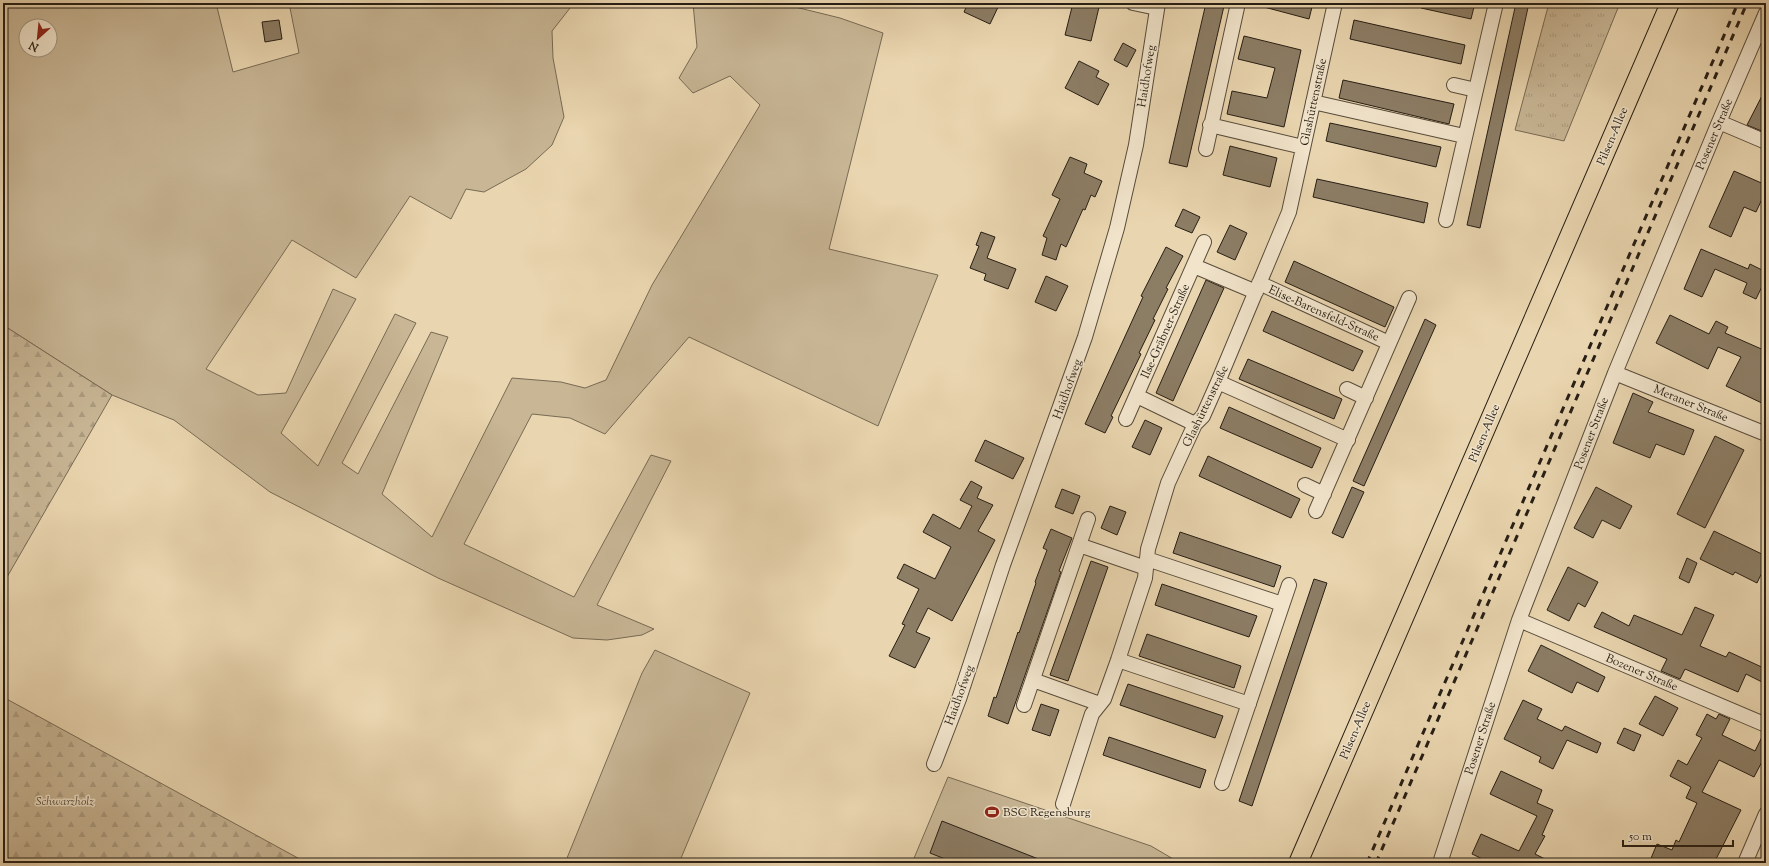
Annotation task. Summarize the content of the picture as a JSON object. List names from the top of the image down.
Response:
{
  "streets": {
    "main road": ["Pilsen-Allee"],
    "street": [
      "Haidhofweg",
      "Glashüttenstraße",
      "Posener Straße",
      "Elise-Barensfeld-Straße",
      "Ilse-Gräbner-Straße",
      "Meraner Straße",
      "Bozener Straße"
    ]
  },
  "crossings": [
    ["Glashüttenstraße", "Elise-Barensfeld-Straße"],
    ["Posener Straße", "Meraner Straße"],
    ["Posener Straße", "Bozener Straße"]
  ],
  "parks": ["Schwarzholz"],
  "places": {
    "sports": ["BSC Regensburg"]
  },
  "scale_bar": "50 m",
  "north": "bottom left"
}
